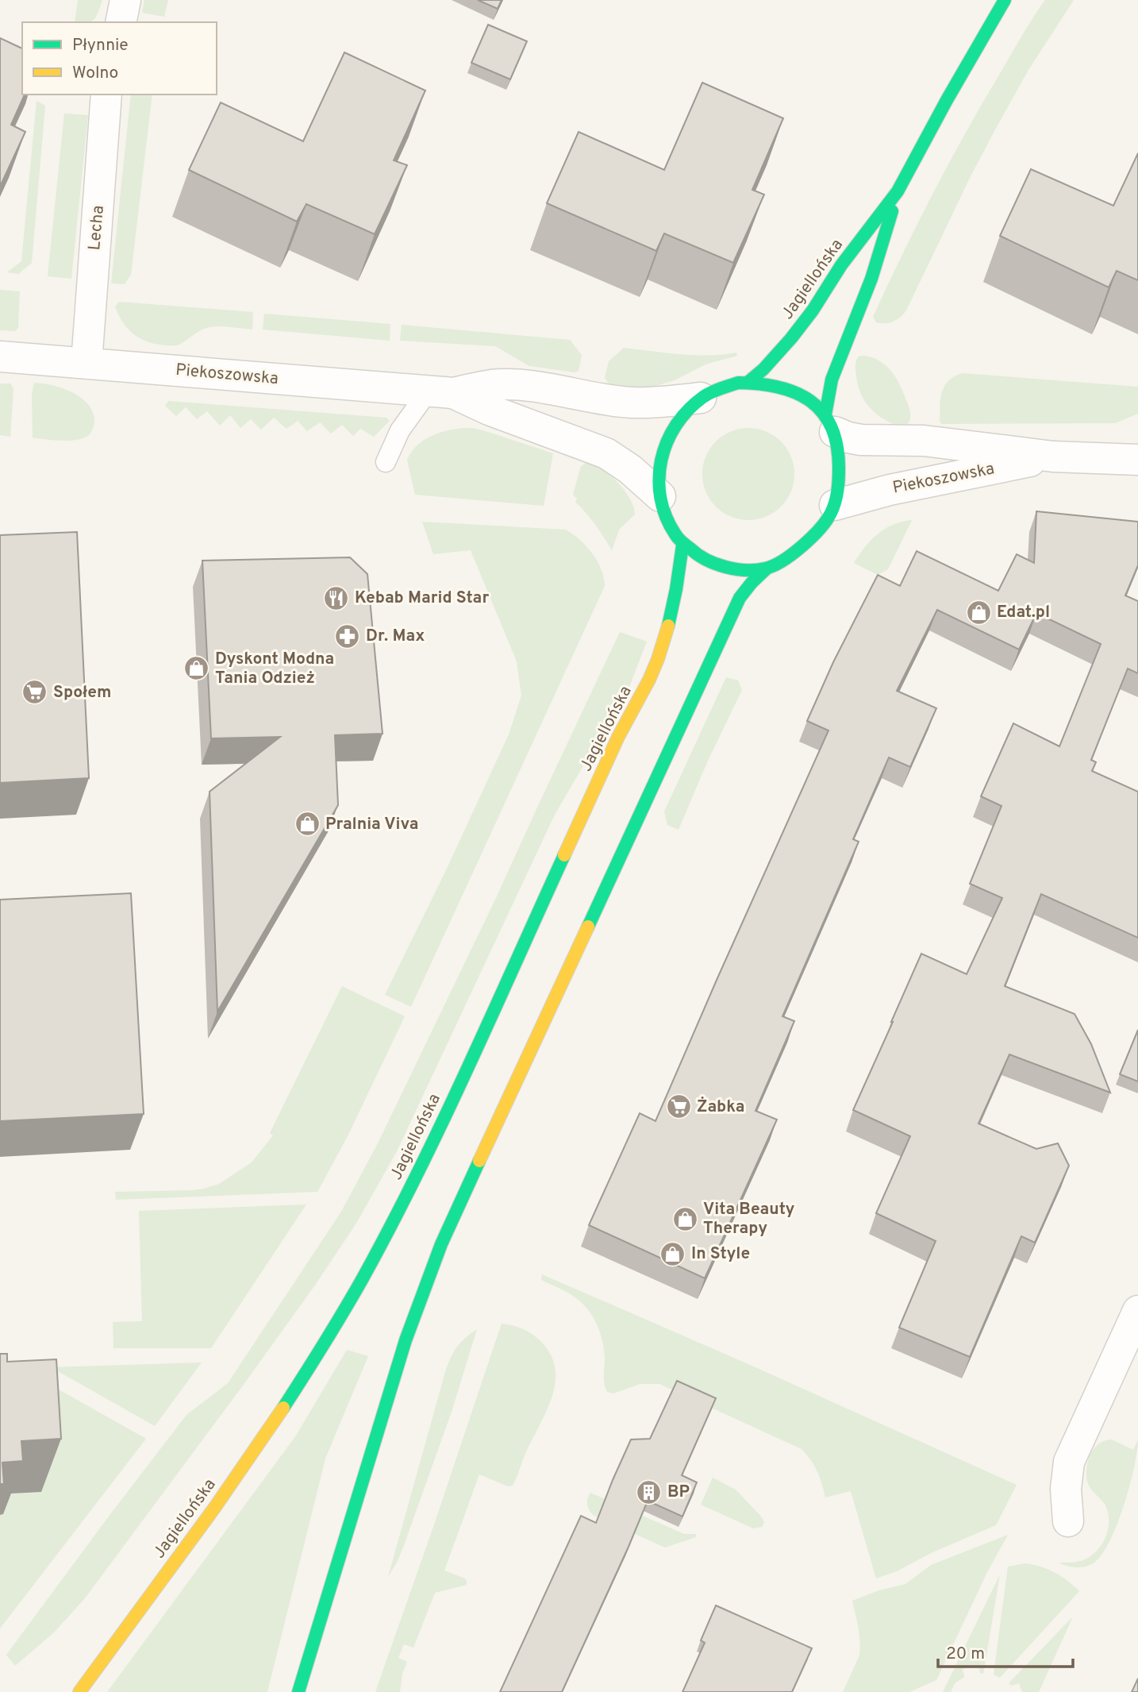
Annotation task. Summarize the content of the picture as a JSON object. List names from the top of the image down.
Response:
{
  "streets": {
    "street": ["Lecha", "Jagiellońska", "Piekoszowska"]
  },
  "crossings": [
    ["Lecha", "Piekoszowska"],
    ["Jagiellońska", "Piekoszowska"]
  ],
  "places": {
    "restaurant": ["Kebab Marid Star"],
    "shop": [
      "Edat.pl",
      "Dyskont Modna Tania Odzież",
      "Pralnia Viva",
      "Vita Beauty Therapy",
      "In Style"
    ],
    "pharmacy": ["Dr. Max"],
    "supermarket": ["Społem", "Żabka"],
    "building": ["BP"]
  },
  "legend": ["Płynnie", "Wolno"],
  "scale_bar": "20 m"
}
